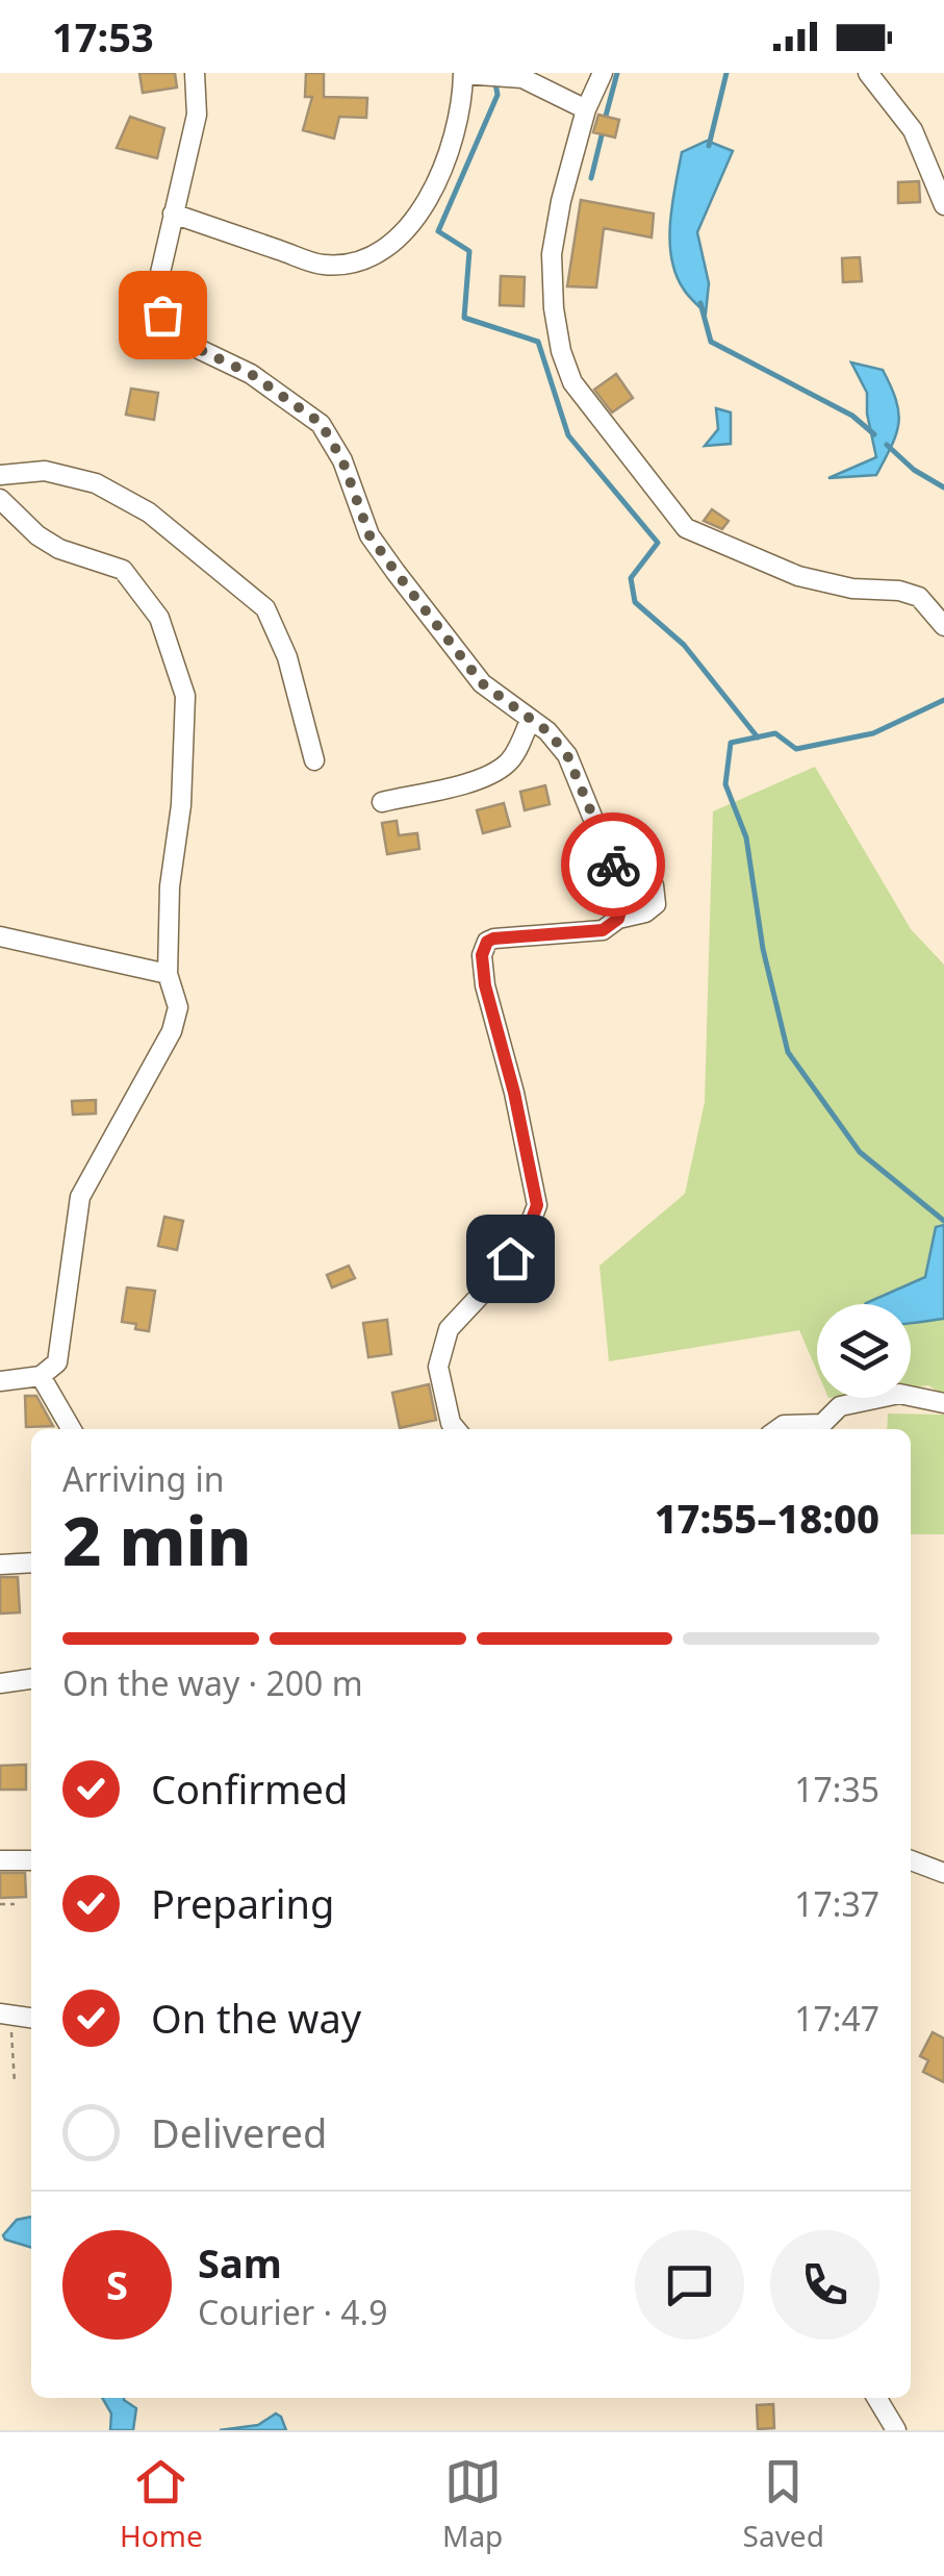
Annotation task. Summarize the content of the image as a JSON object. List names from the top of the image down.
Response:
{
  "page": {
    "status": "17:53",
    "heading": ["2 min", "Arriving in", "17:55–18:00"],
    "panel": ["Sam", "Courier · 4.9"],
    "bar": "On the way · 200 m",
    "list": [
      ["Confirmed", "17:35"],
      ["Preparing", "17:37"],
      ["On the way", "17:47"],
      "Delivered"
    ],
    "round": "S",
    "tabs": ["Home", "Map", "Saved"]
  }
}
